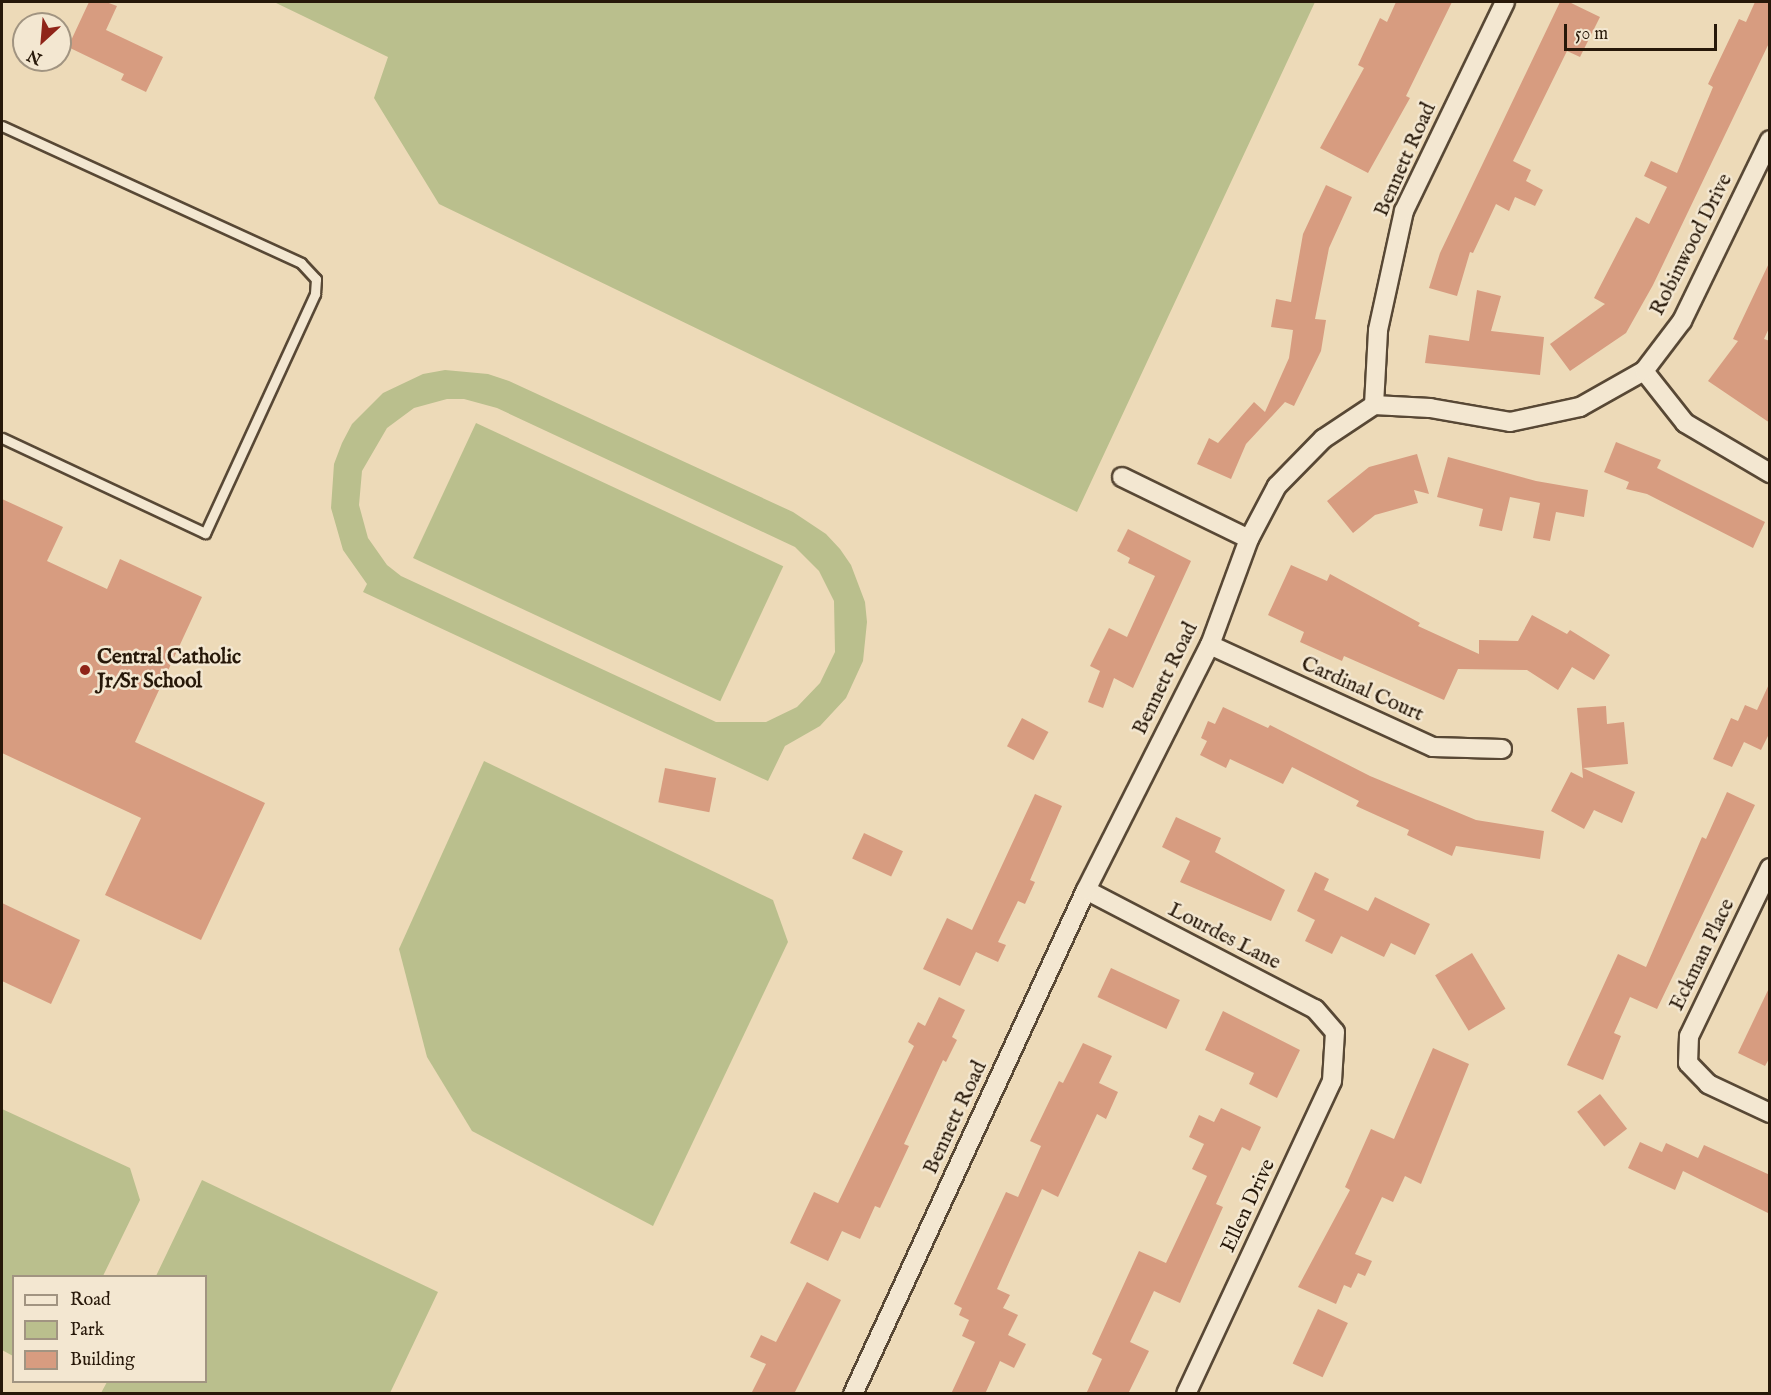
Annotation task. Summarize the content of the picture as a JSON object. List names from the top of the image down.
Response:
{
  "streets": {
    "street": [
      "Bennett Road",
      "Robinwood Drive",
      "Cardinal Court",
      "Lourdes Lane",
      "Eckman Place",
      "Ellen Drive"
    ]
  },
  "crossings": [
    ["Bennett Road", "Robinwood Drive"],
    ["Bennett Road", "Cardinal Court"],
    ["Bennett Road", "Lourdes Lane"],
    ["Lourdes Lane", "Ellen Drive"]
  ],
  "places": ["Central Catholic Jr/Sr School"],
  "legend": ["Road", "Park", "Building"],
  "scale_bar": "50 m",
  "north": "bottom left"
}
